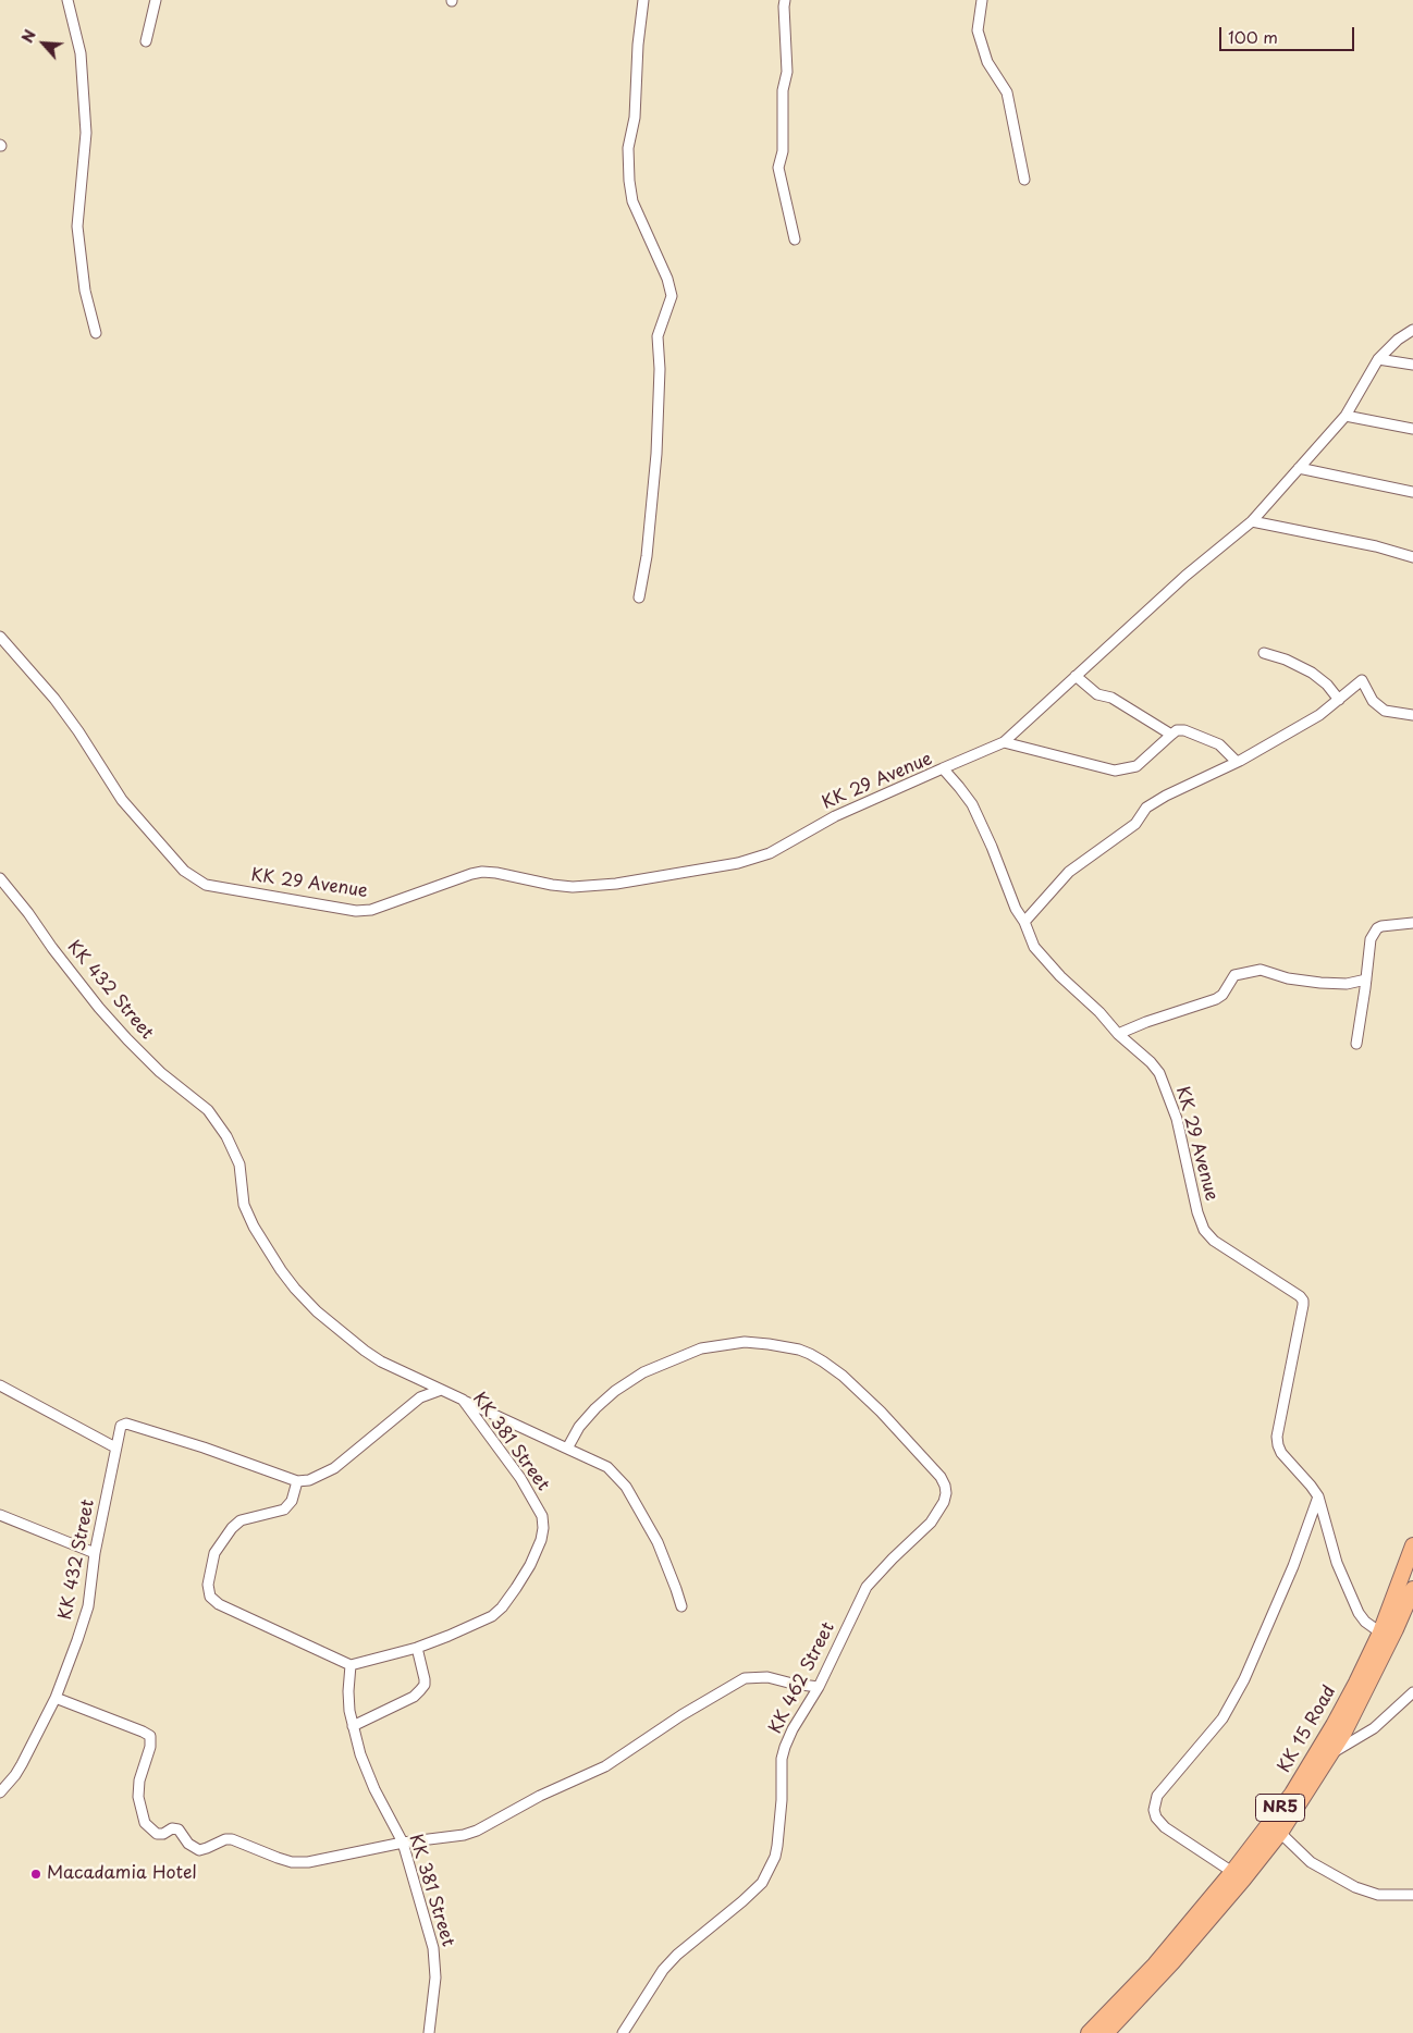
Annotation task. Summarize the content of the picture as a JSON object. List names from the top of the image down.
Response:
{
  "streets": {
    "highway": ["KK 15 Road", "NR5"],
    "street": [
      "KK 29 Avenue",
      "KK 432 Street",
      "KK 381 Street",
      "KK 462 Street"
    ]
  },
  "crossings": [
    ["KK 29 Avenue", "KK 15 Road"],
    ["KK 432 Street", "KK 381 Street"]
  ],
  "places": ["Macadamia Hotel"],
  "scale_bar": "100 m",
  "north": "top left"
}
